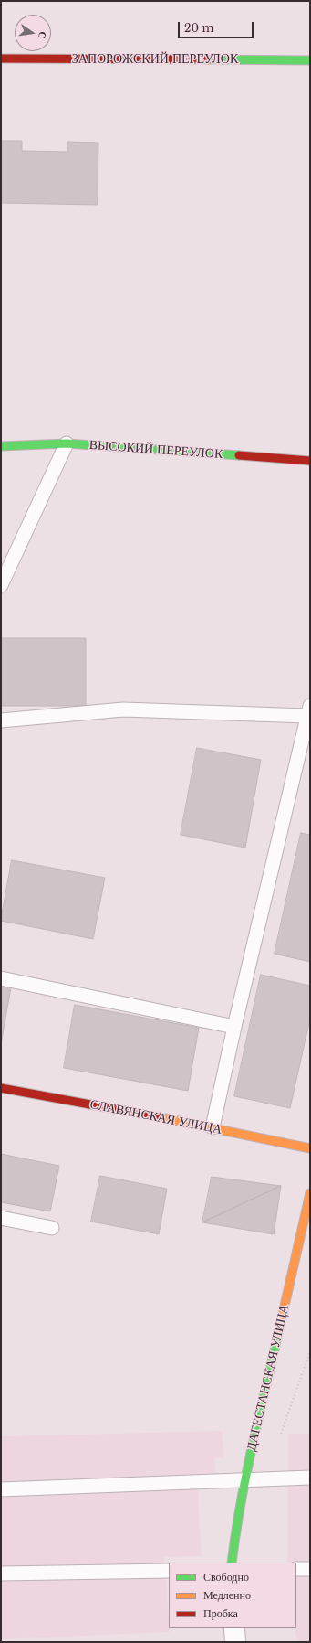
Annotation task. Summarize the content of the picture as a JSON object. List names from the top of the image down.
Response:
{
  "streets": {
    "street": [
      "ЗАПОРОЖСКИЙ ПЕРЕУЛОК",
      "ВЫСОКИЙ ПЕРЕУЛОК",
      "СЛАВЯНСКАЯ УЛИЦА",
      "ДАГЕСТАНСКАЯ УЛИЦА"
    ]
  },
  "legend": ["Свободно", "Медленно", "Пробка"],
  "scale_bar": "20 m",
  "north": "right"
}
